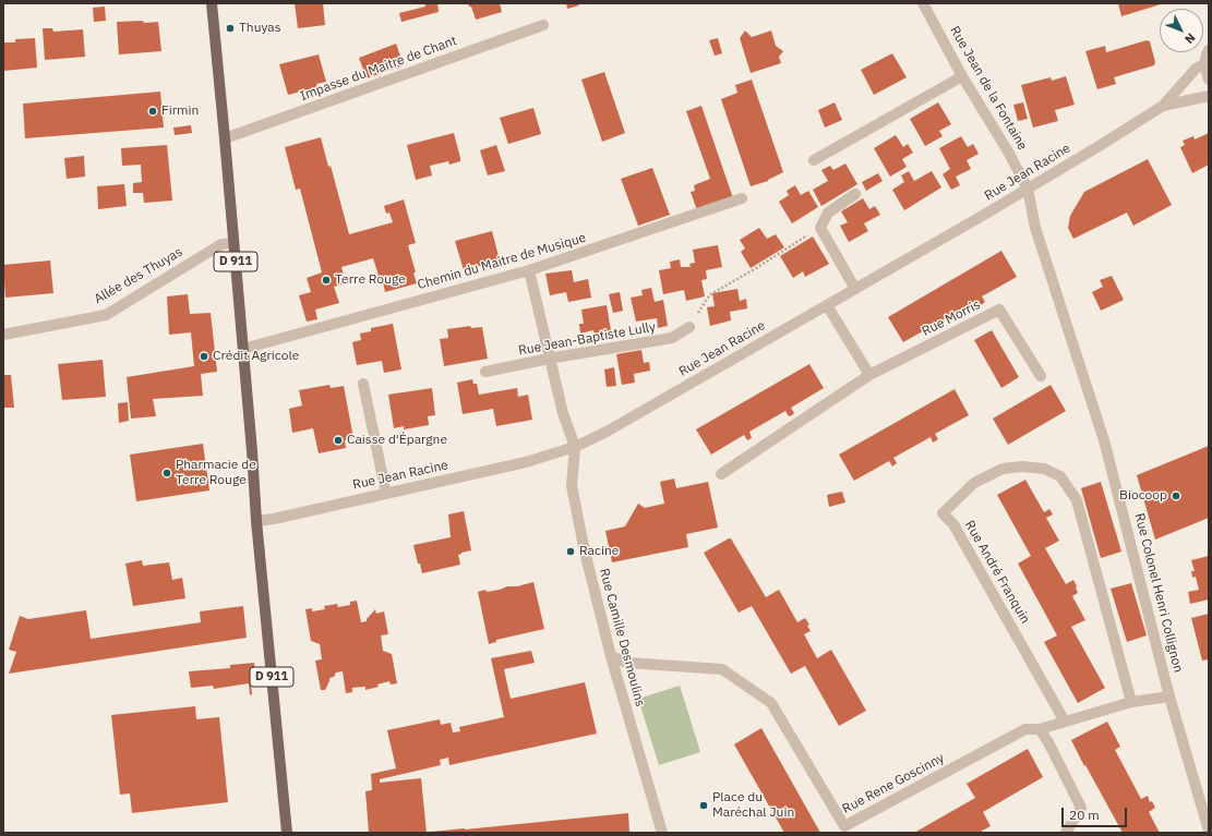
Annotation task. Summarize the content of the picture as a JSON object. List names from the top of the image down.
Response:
{
  "streets": {
    "main road": ["D 911"],
    "street": [
      "Impasse du Maitre de Chant",
      "Rue Jean de la Fontaine",
      "Rue Jean Racine",
      "Chemin du Maitre de Musique",
      "Allée des Thuyas",
      "Rue Morris",
      "Rue Jean-Baptiste Lully",
      "Rue André Franquin",
      "Rue Colonel Henri Collignon",
      "Rue Camille Desmoulins",
      "Rue Rene Goscinny"
    ]
  },
  "crossings": [
    ["Impasse du Maitre de Chant", "D 911"],
    ["Rue Jean de la Fontaine", "Rue Jean Racine"],
    ["Rue Jean de la Fontaine", "Rue Colonel Henri Collignon"],
    ["Rue Jean Racine", "D 911"],
    ["Rue Jean Racine", "Rue Colonel Henri Collignon"],
    ["Rue Jean Racine", "Rue Camille Desmoulins"],
    ["D 911", "Chemin du Maitre de Musique"],
    ["D 911", "Allée des Thuyas"],
    ["Chemin du Maitre de Musique", "Rue Camille Desmoulins"],
    ["Rue Jean-Baptiste Lully", "Rue Camille Desmoulins"],
    ["Rue Camille Desmoulins", "Rue Rene Goscinny"]
  ],
  "places": [
    "Thuyas",
    "Firmin",
    "Terre Rouge",
    "Crédit Agricole",
    "Caisse d'Épargne",
    "Pharmacie de Terre Rouge",
    "Biocoop",
    "Racine",
    "Place du Maréchal Juin"
  ],
  "scale_bar": "20 m",
  "north": "bottom right"
}
